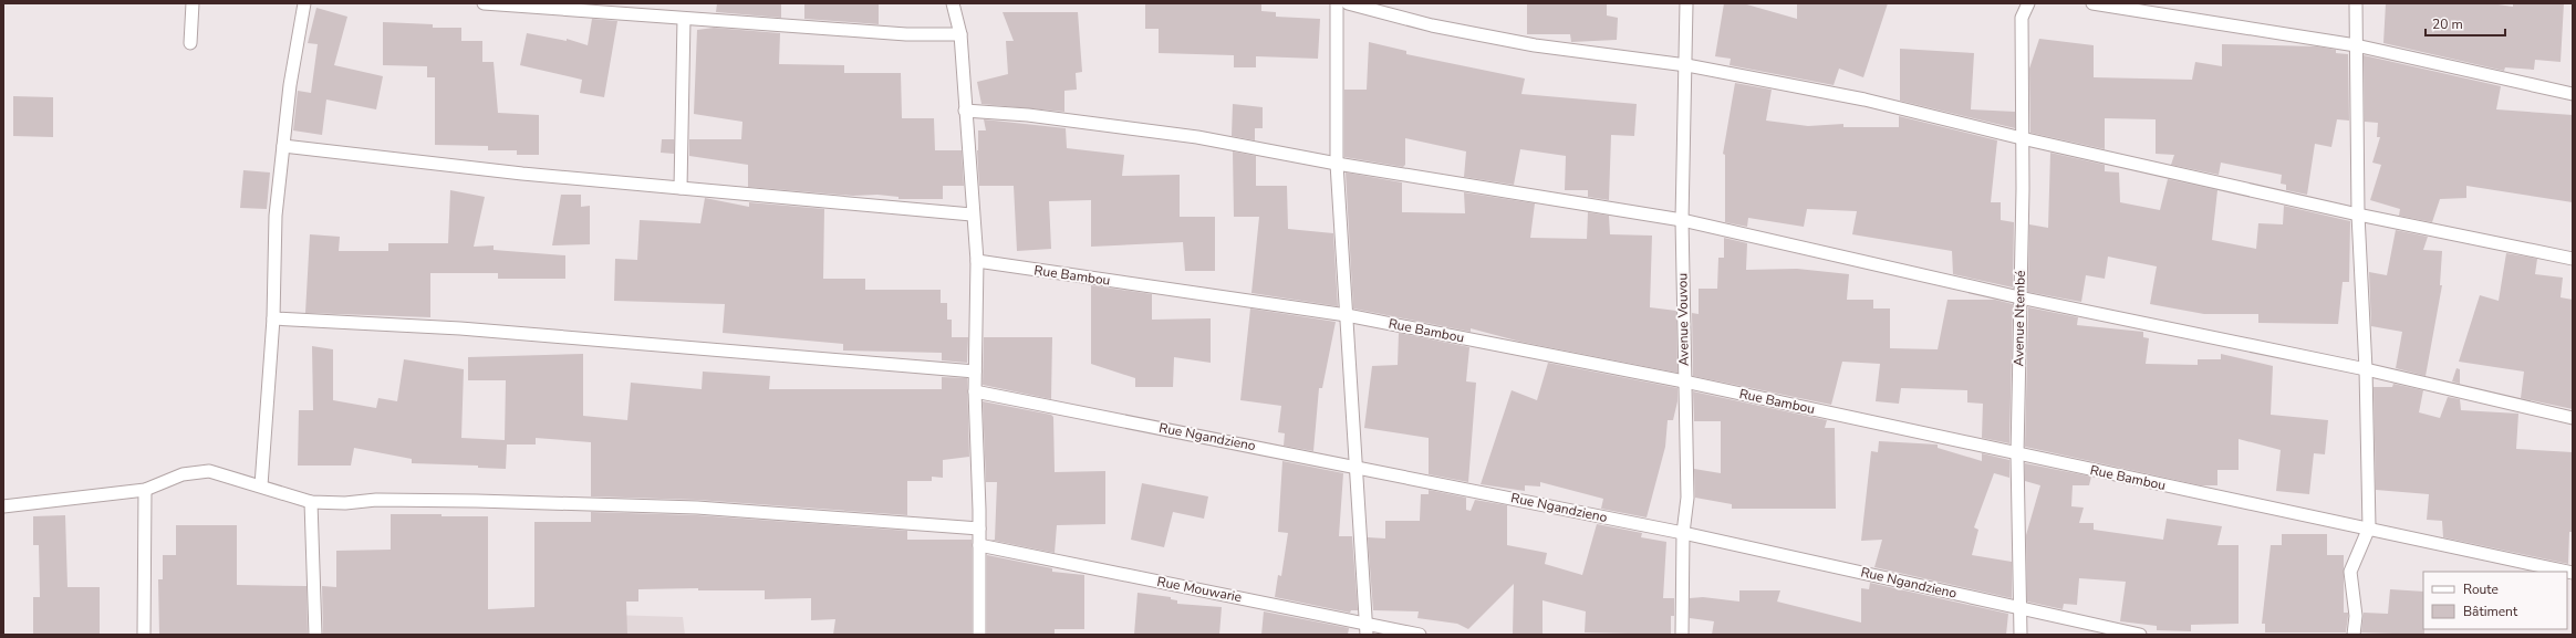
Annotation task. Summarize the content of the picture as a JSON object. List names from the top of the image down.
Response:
{
  "streets": {
    "street": [
      "Rue Bambou",
      "Avenue Ntembé",
      "Avenue Vouvou",
      "Rue Ngandzieno",
      "Rue Mouwarie"
    ]
  },
  "crossings": [
    ["Rue Bambou", "Avenue Ntembé"],
    ["Rue Bambou", "Avenue Vouvou"],
    ["Avenue Ntembé", "Rue Ngandzieno"],
    ["Avenue Vouvou", "Rue Ngandzieno"]
  ],
  "legend": ["Route", "Bâtiment"],
  "scale_bar": "20 m"
}
